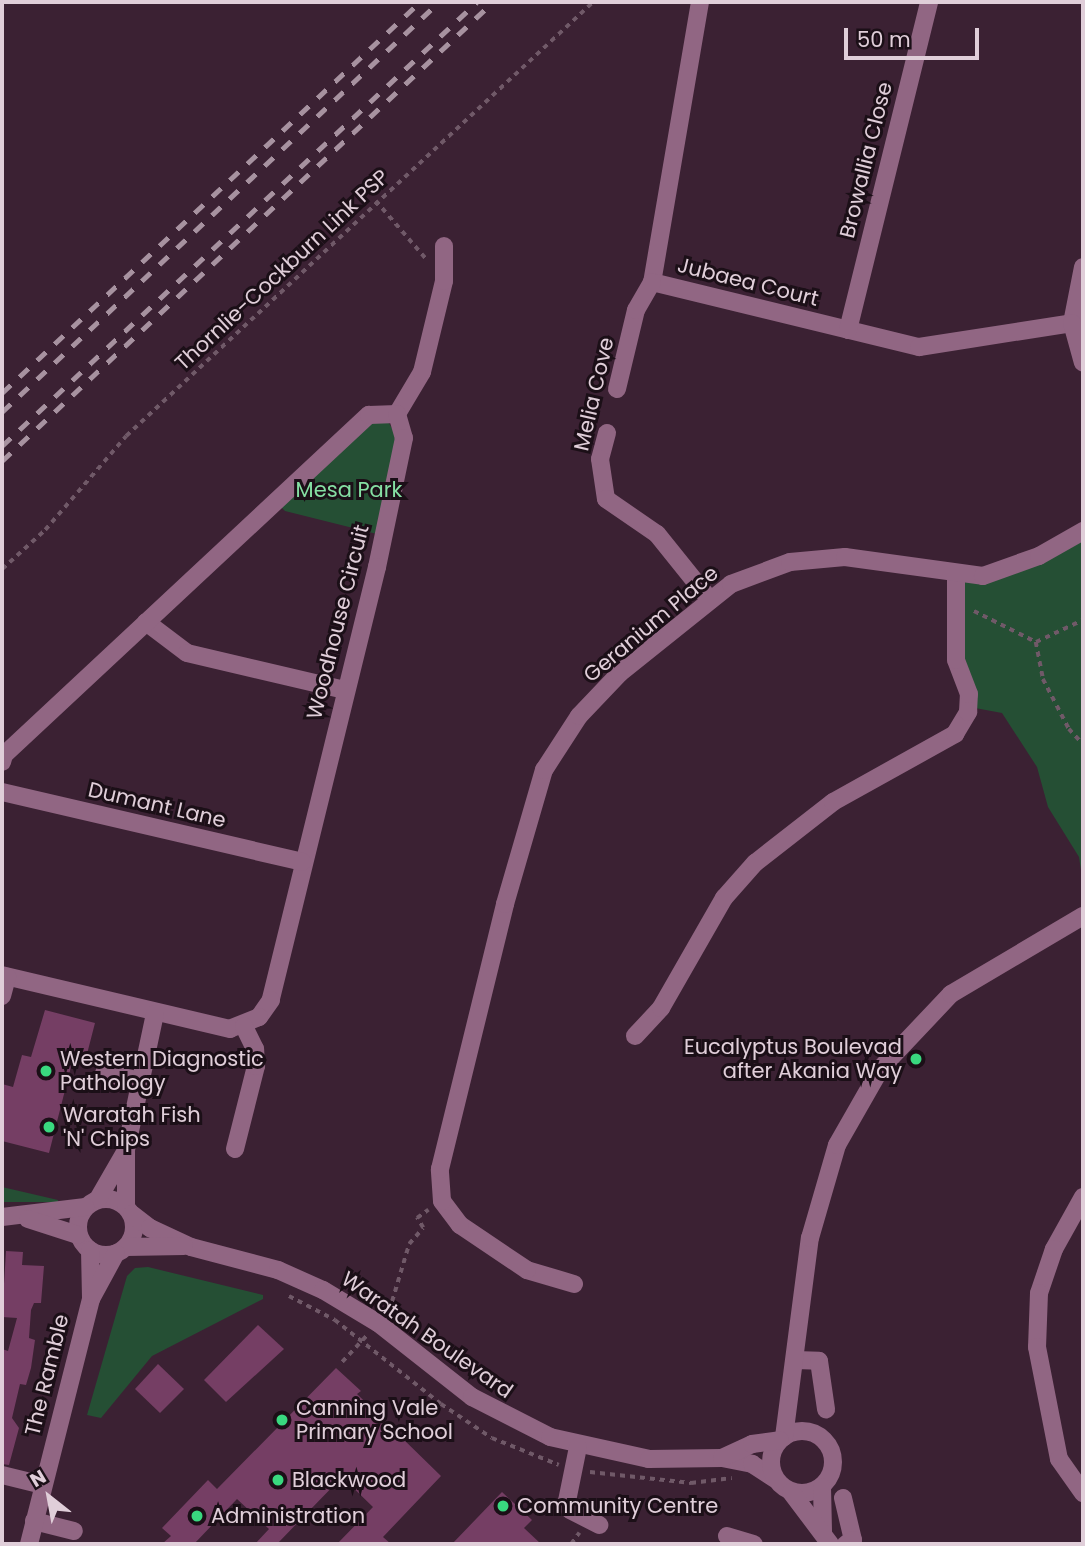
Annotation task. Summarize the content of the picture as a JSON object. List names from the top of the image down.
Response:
{
  "streets": {
    "street": [
      "Browallia Close",
      "Jubaea Court",
      "Melia Cove",
      "Woodhouse Circuit",
      "Geranium Place",
      "Dumant Lane",
      "Waratah Boulevard",
      "The Ramble"
    ],
    "path": ["Thornlie-Cockburn Link PSP"]
  },
  "crossings": [
    ["Browallia Close", "Jubaea Court"],
    ["Jubaea Court", "Melia Cove"],
    ["Melia Cove", "Geranium Place"],
    ["Woodhouse Circuit", "Dumant Lane"],
    ["Waratah Boulevard", "The Ramble"]
  ],
  "parks": ["Mesa Park"],
  "places": [
    "Eucalyptus Boulevad after Akania Way",
    "Western Diagnostic Pathology",
    "Waratah Fish 'N' Chips",
    "Canning Vale Primary School",
    "Blackwood",
    "Community Centre",
    "Administration"
  ],
  "scale_bar": "50 m",
  "north": "top left"
}
